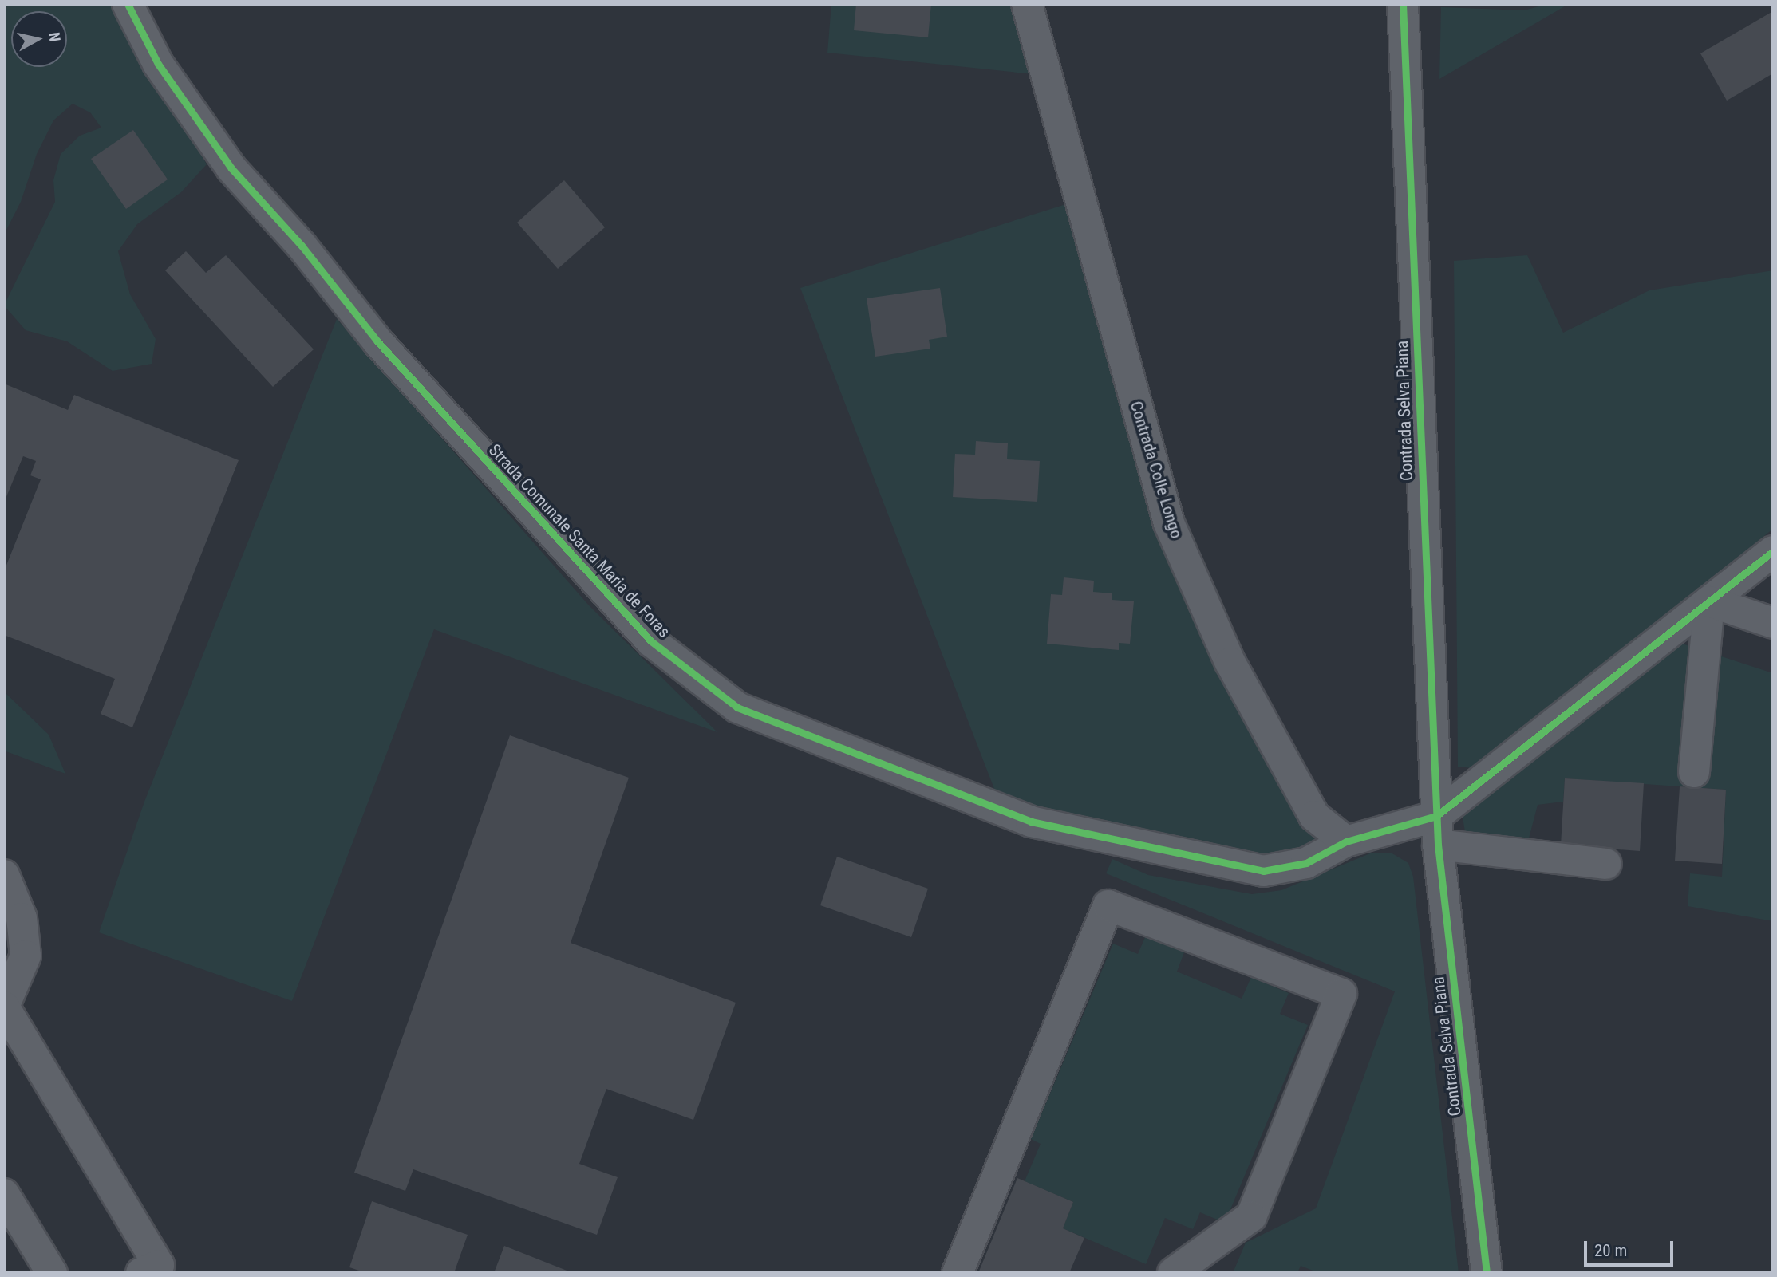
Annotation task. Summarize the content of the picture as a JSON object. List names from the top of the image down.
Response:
{
  "streets": {
    "street": ["Contrada Selva Piana", "Contrada Colle Longo", "Strada Comunale Santa Maria de Foras"]
  },
  "crossings": [
    ["Contrada Colle Longo", "Strada Comunale Santa Maria de Foras"]
  ],
  "scale_bar": "20 m",
  "north": "right"
}
